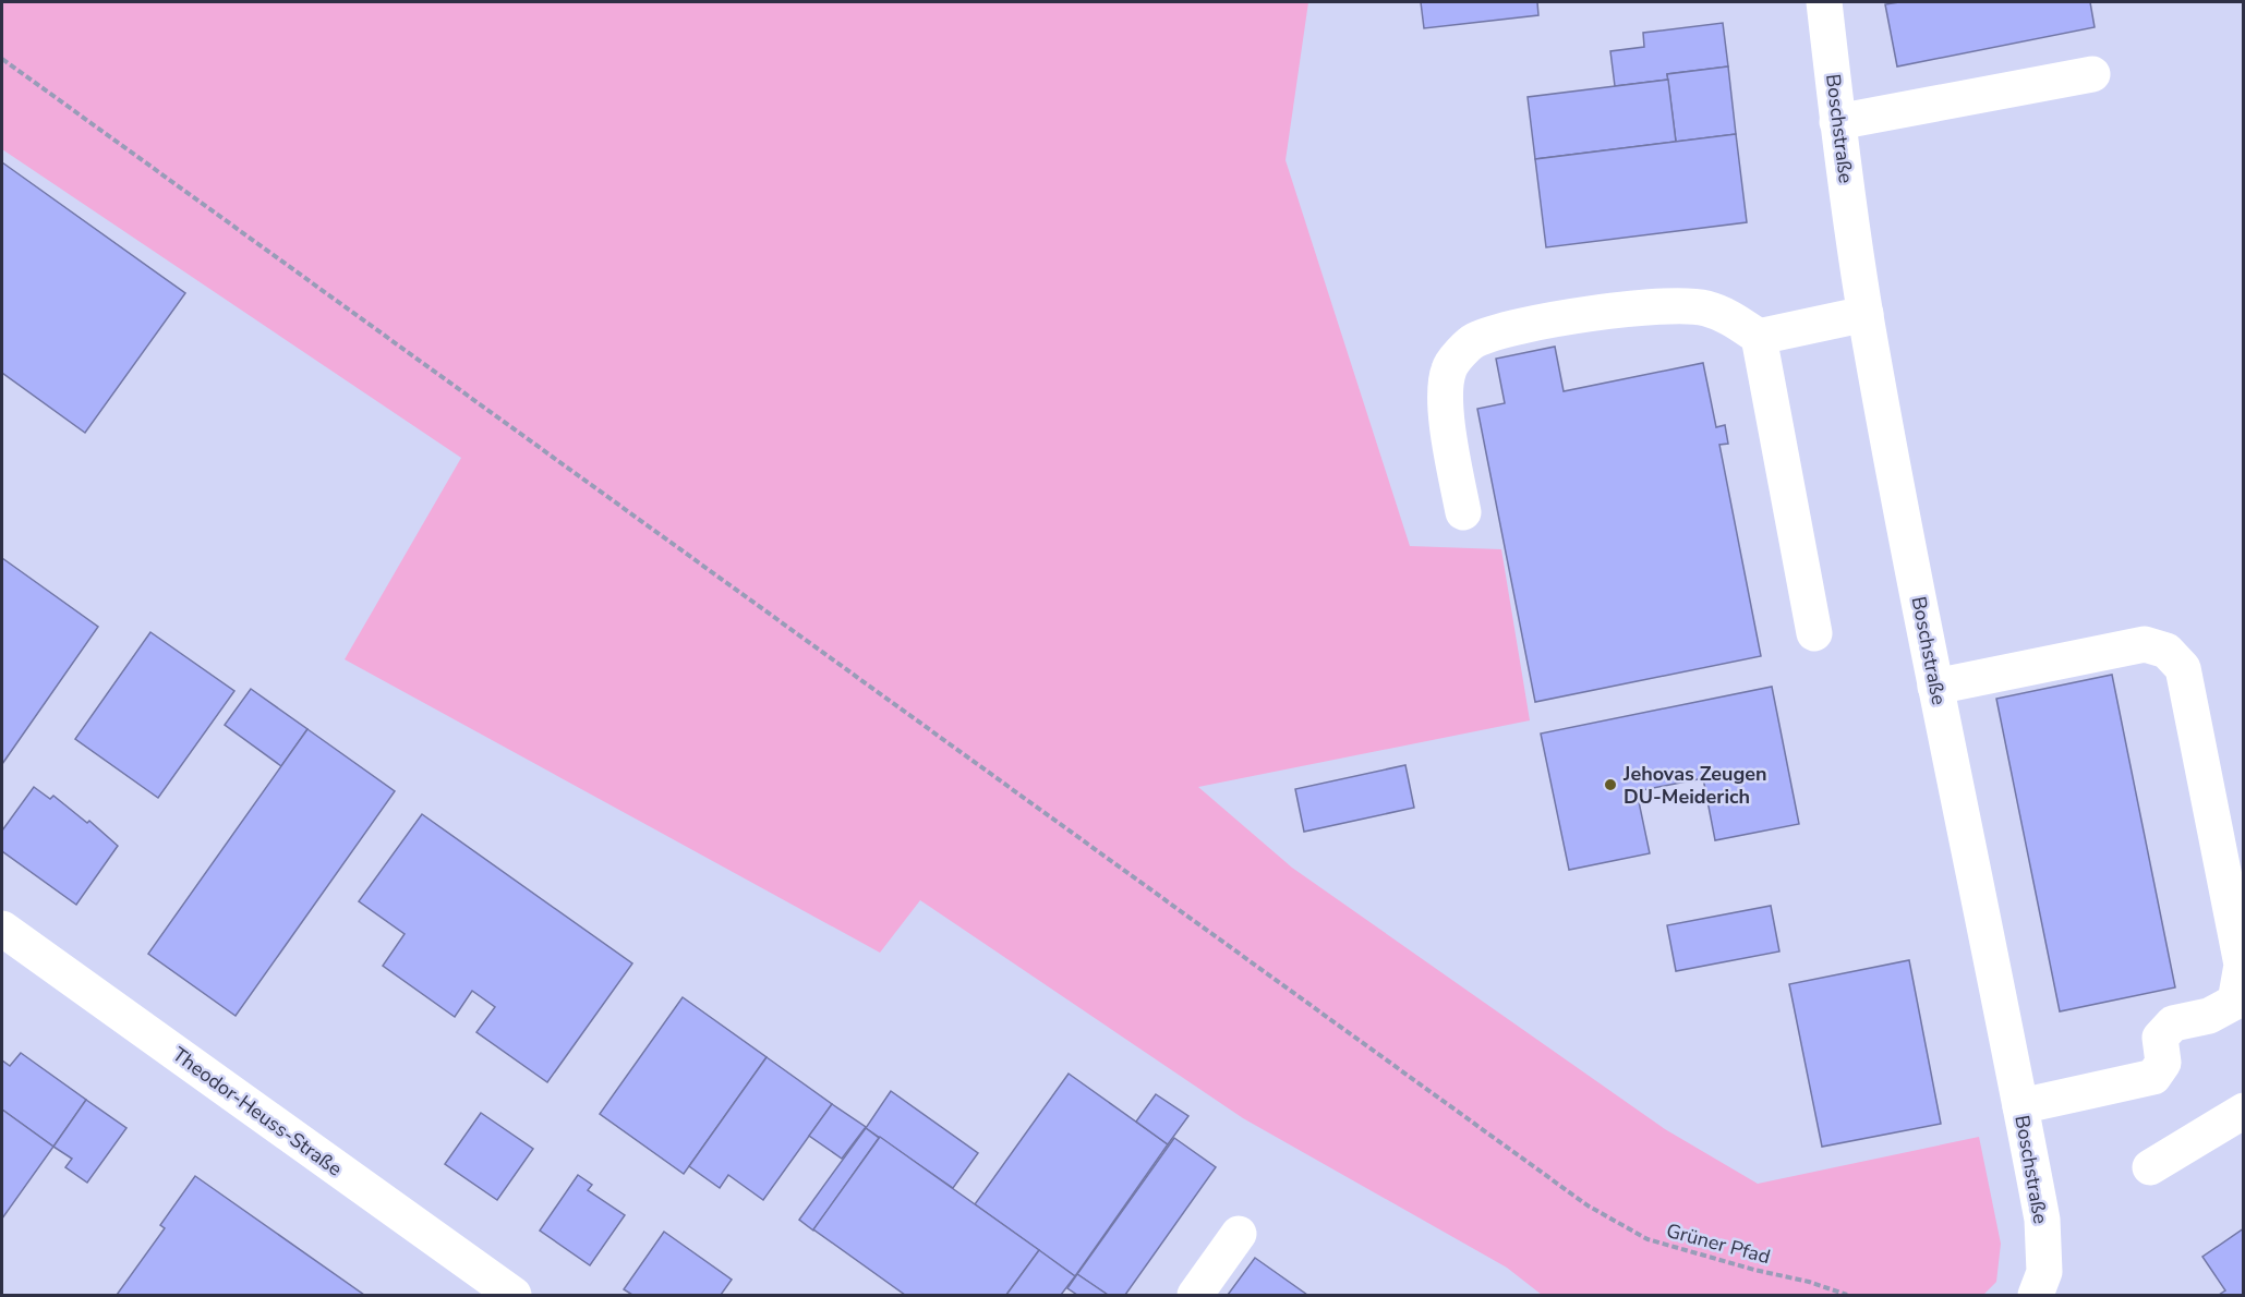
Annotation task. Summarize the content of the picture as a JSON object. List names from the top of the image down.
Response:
{
  "streets": {
    "street": ["Boschstraße", "Theodor-Heuss-Straße"],
    "path": ["Grüner Pfad"]
  },
  "places": ["Jehovas Zeugen DU-Meiderich"]
}
